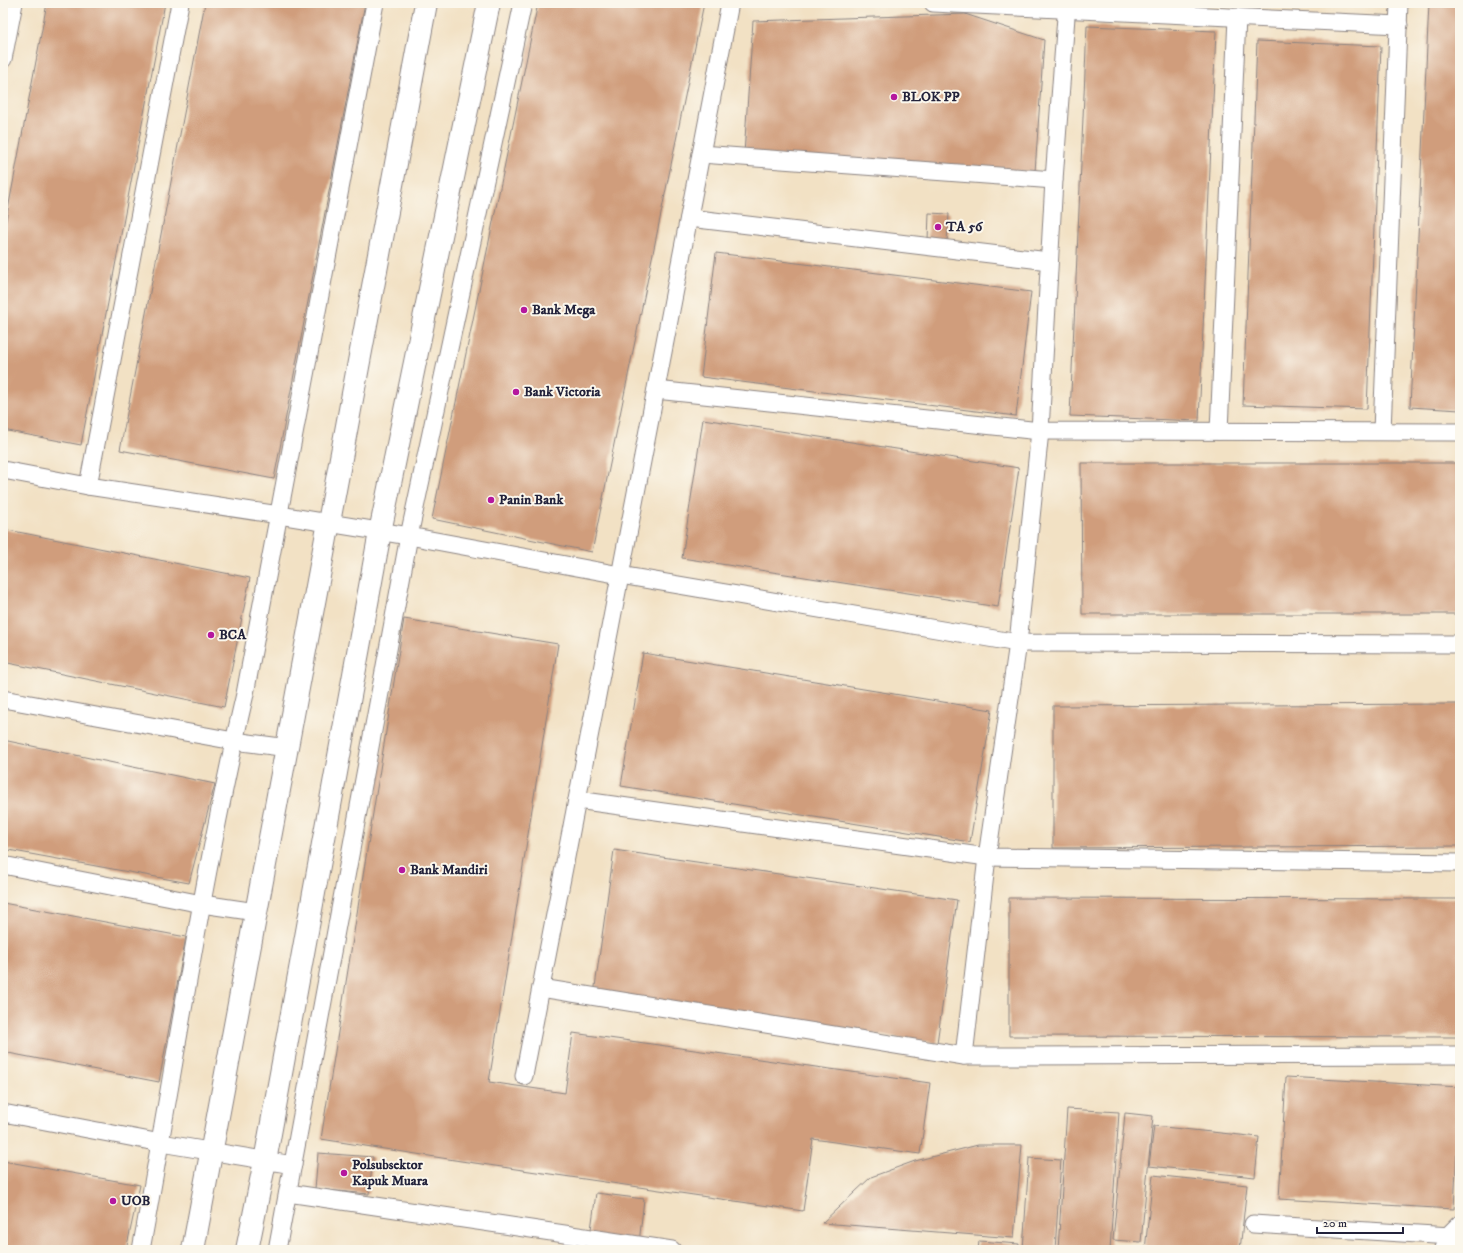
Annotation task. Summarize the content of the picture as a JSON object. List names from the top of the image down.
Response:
{
  "places": [
    "BLOK PP",
    "TA 56",
    "Bank Mega",
    "Bank Victoria",
    "Panin Bank",
    "BCA",
    "Bank Mandiri",
    "Polsubsektor Kapuk Muara",
    "UOB"
  ],
  "scale_bar": "20 m"
}
